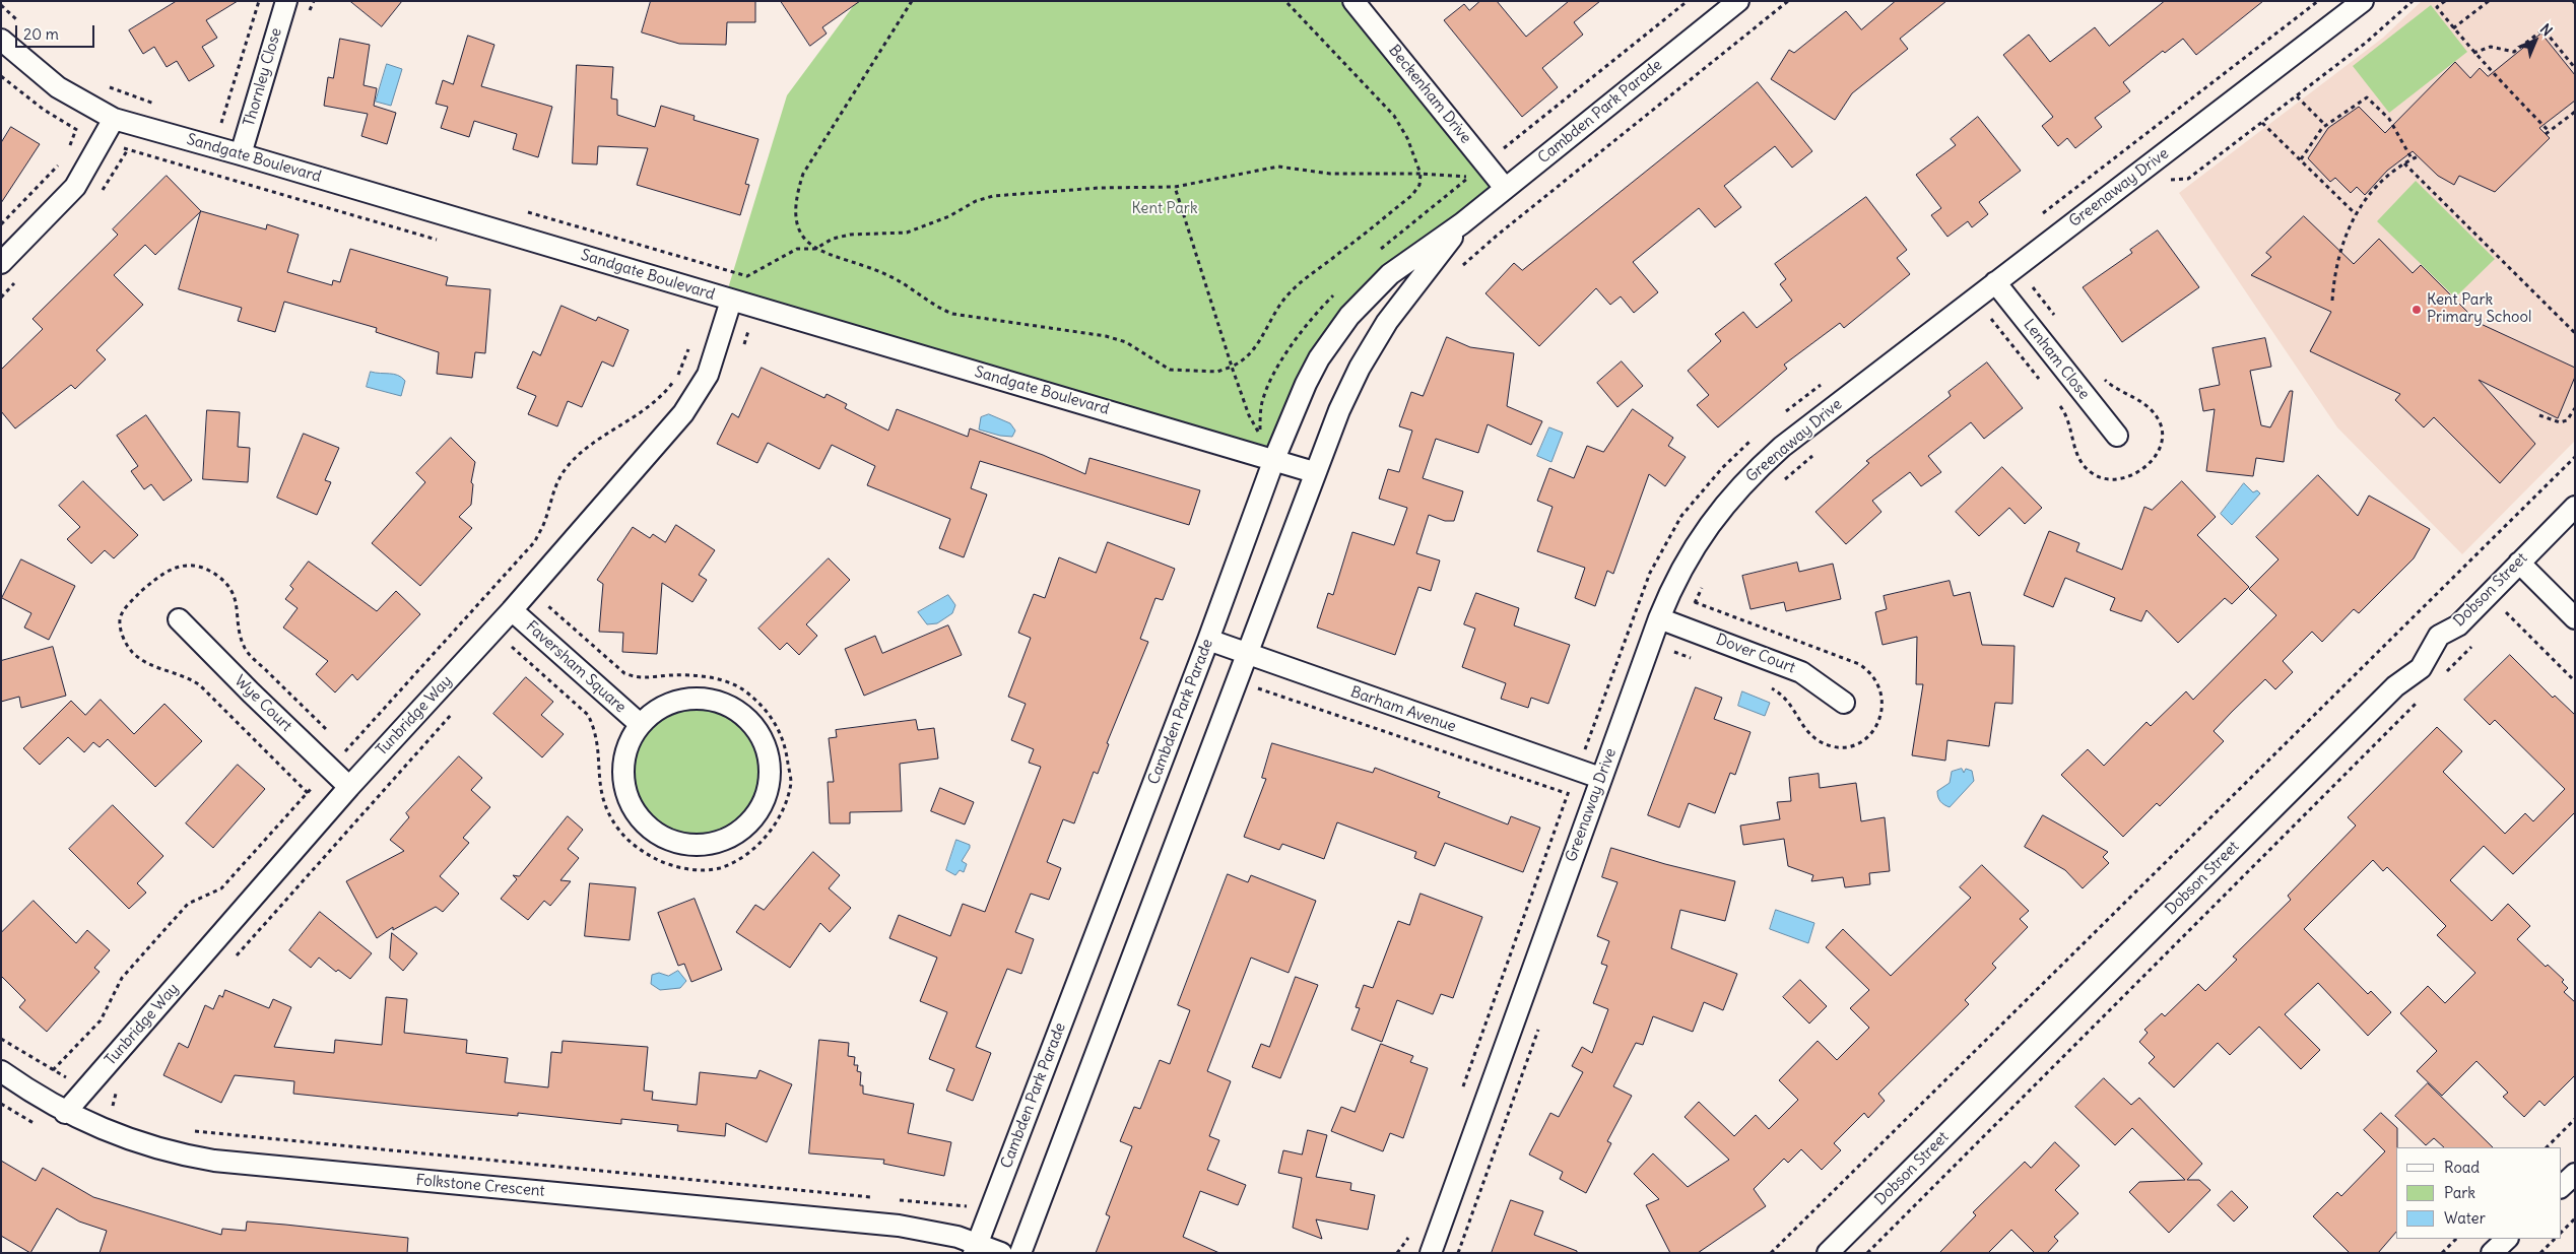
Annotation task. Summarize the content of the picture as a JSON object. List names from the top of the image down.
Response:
{
  "streets": {
    "street": [
      "Thornley Close",
      "Beckenham Drive",
      "Cambden Park Parade",
      "Sandgate Boulevard",
      "Greenaway Drive",
      "Lenham Close",
      "Dobson Street",
      "Dover Court",
      "Faversham Square",
      "Wye Court",
      "Barham Avenue",
      "Tunbridge Way",
      "Folkstone Crescent"
    ]
  },
  "crossings": [
    ["Thornley Close", "Sandgate Boulevard"],
    ["Beckenham Drive", "Cambden Park Parade"],
    ["Cambden Park Parade", "Sandgate Boulevard"],
    ["Cambden Park Parade", "Barham Avenue"],
    ["Cambden Park Parade", "Folkstone Crescent"],
    ["Sandgate Boulevard", "Tunbridge Way"],
    ["Greenaway Drive", "Lenham Close"],
    ["Greenaway Drive", "Dover Court"],
    ["Greenaway Drive", "Barham Avenue"],
    ["Faversham Square", "Tunbridge Way"],
    ["Wye Court", "Tunbridge Way"],
    ["Tunbridge Way", "Folkstone Crescent"]
  ],
  "parks": ["Kent Park"],
  "places": ["Kent Park Primary School"],
  "legend": ["Road", "Park", "Water"],
  "scale_bar": "20 m",
  "north": "top right"
}
